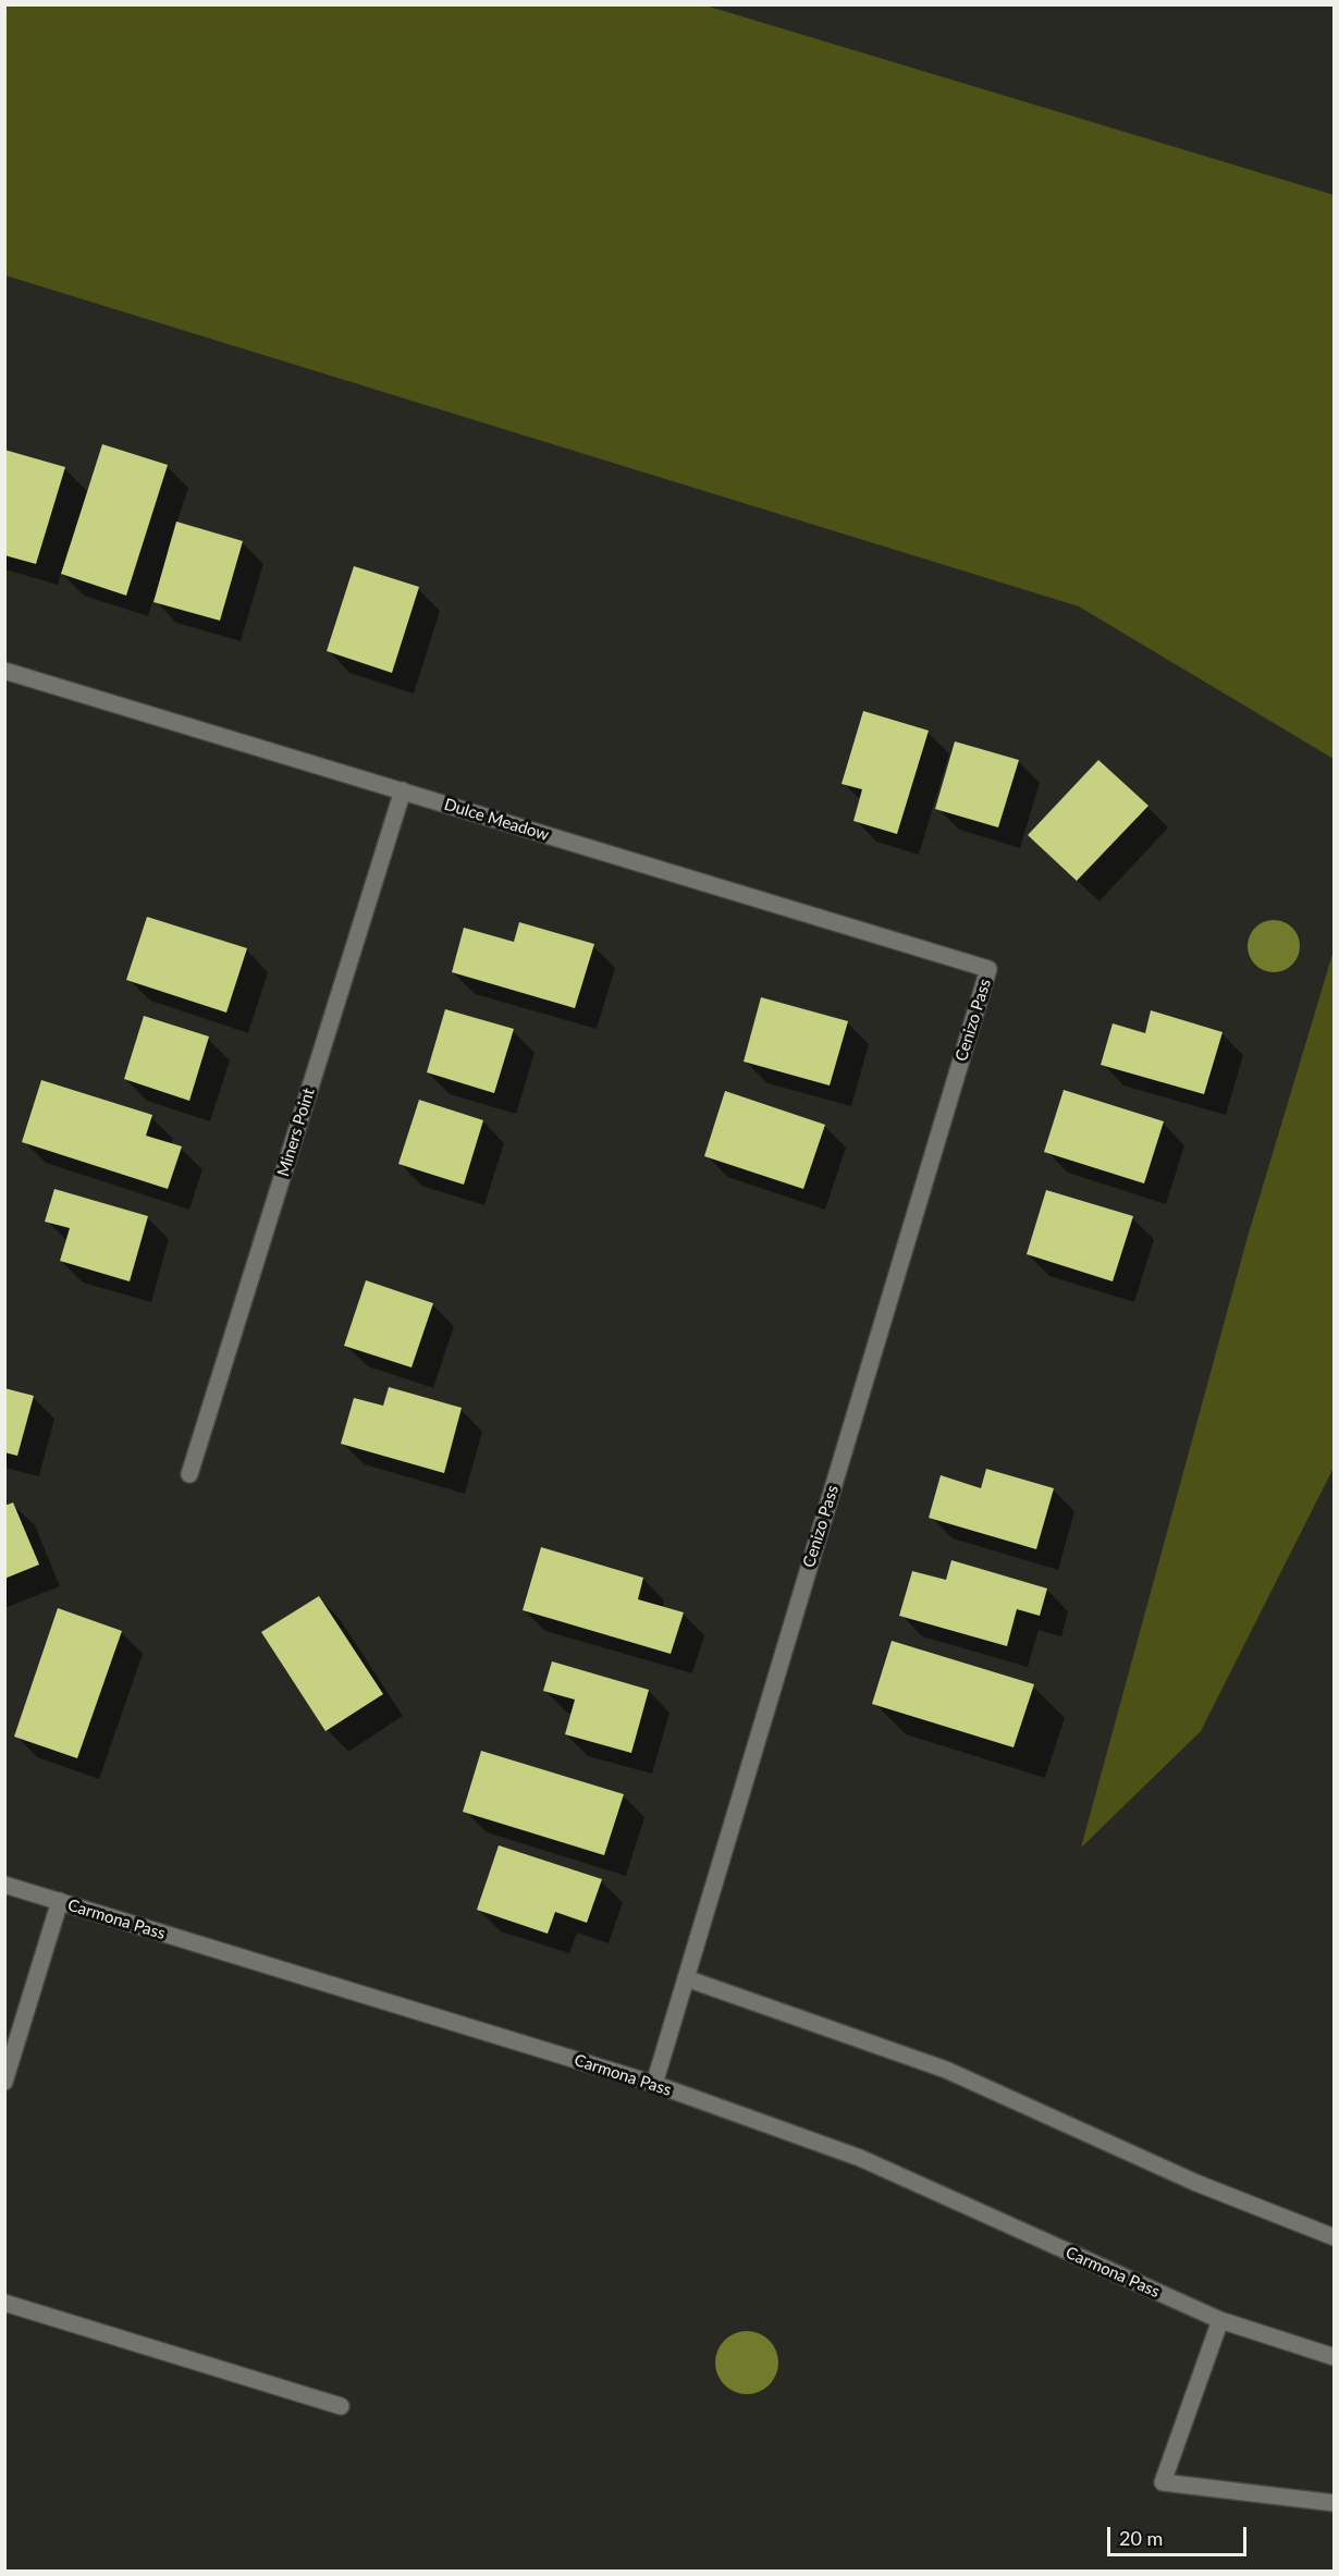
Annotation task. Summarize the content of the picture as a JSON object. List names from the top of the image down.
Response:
{
  "streets": {
    "street": [
      "Dulce Meadow",
      "Cenizo Pass",
      "Miners Point",
      "Carmona Pass"
    ]
  },
  "crossings": [
    ["Dulce Meadow", "Cenizo Pass"],
    ["Dulce Meadow", "Miners Point"],
    ["Cenizo Pass", "Carmona Pass"]
  ],
  "scale_bar": "20 m"
}
